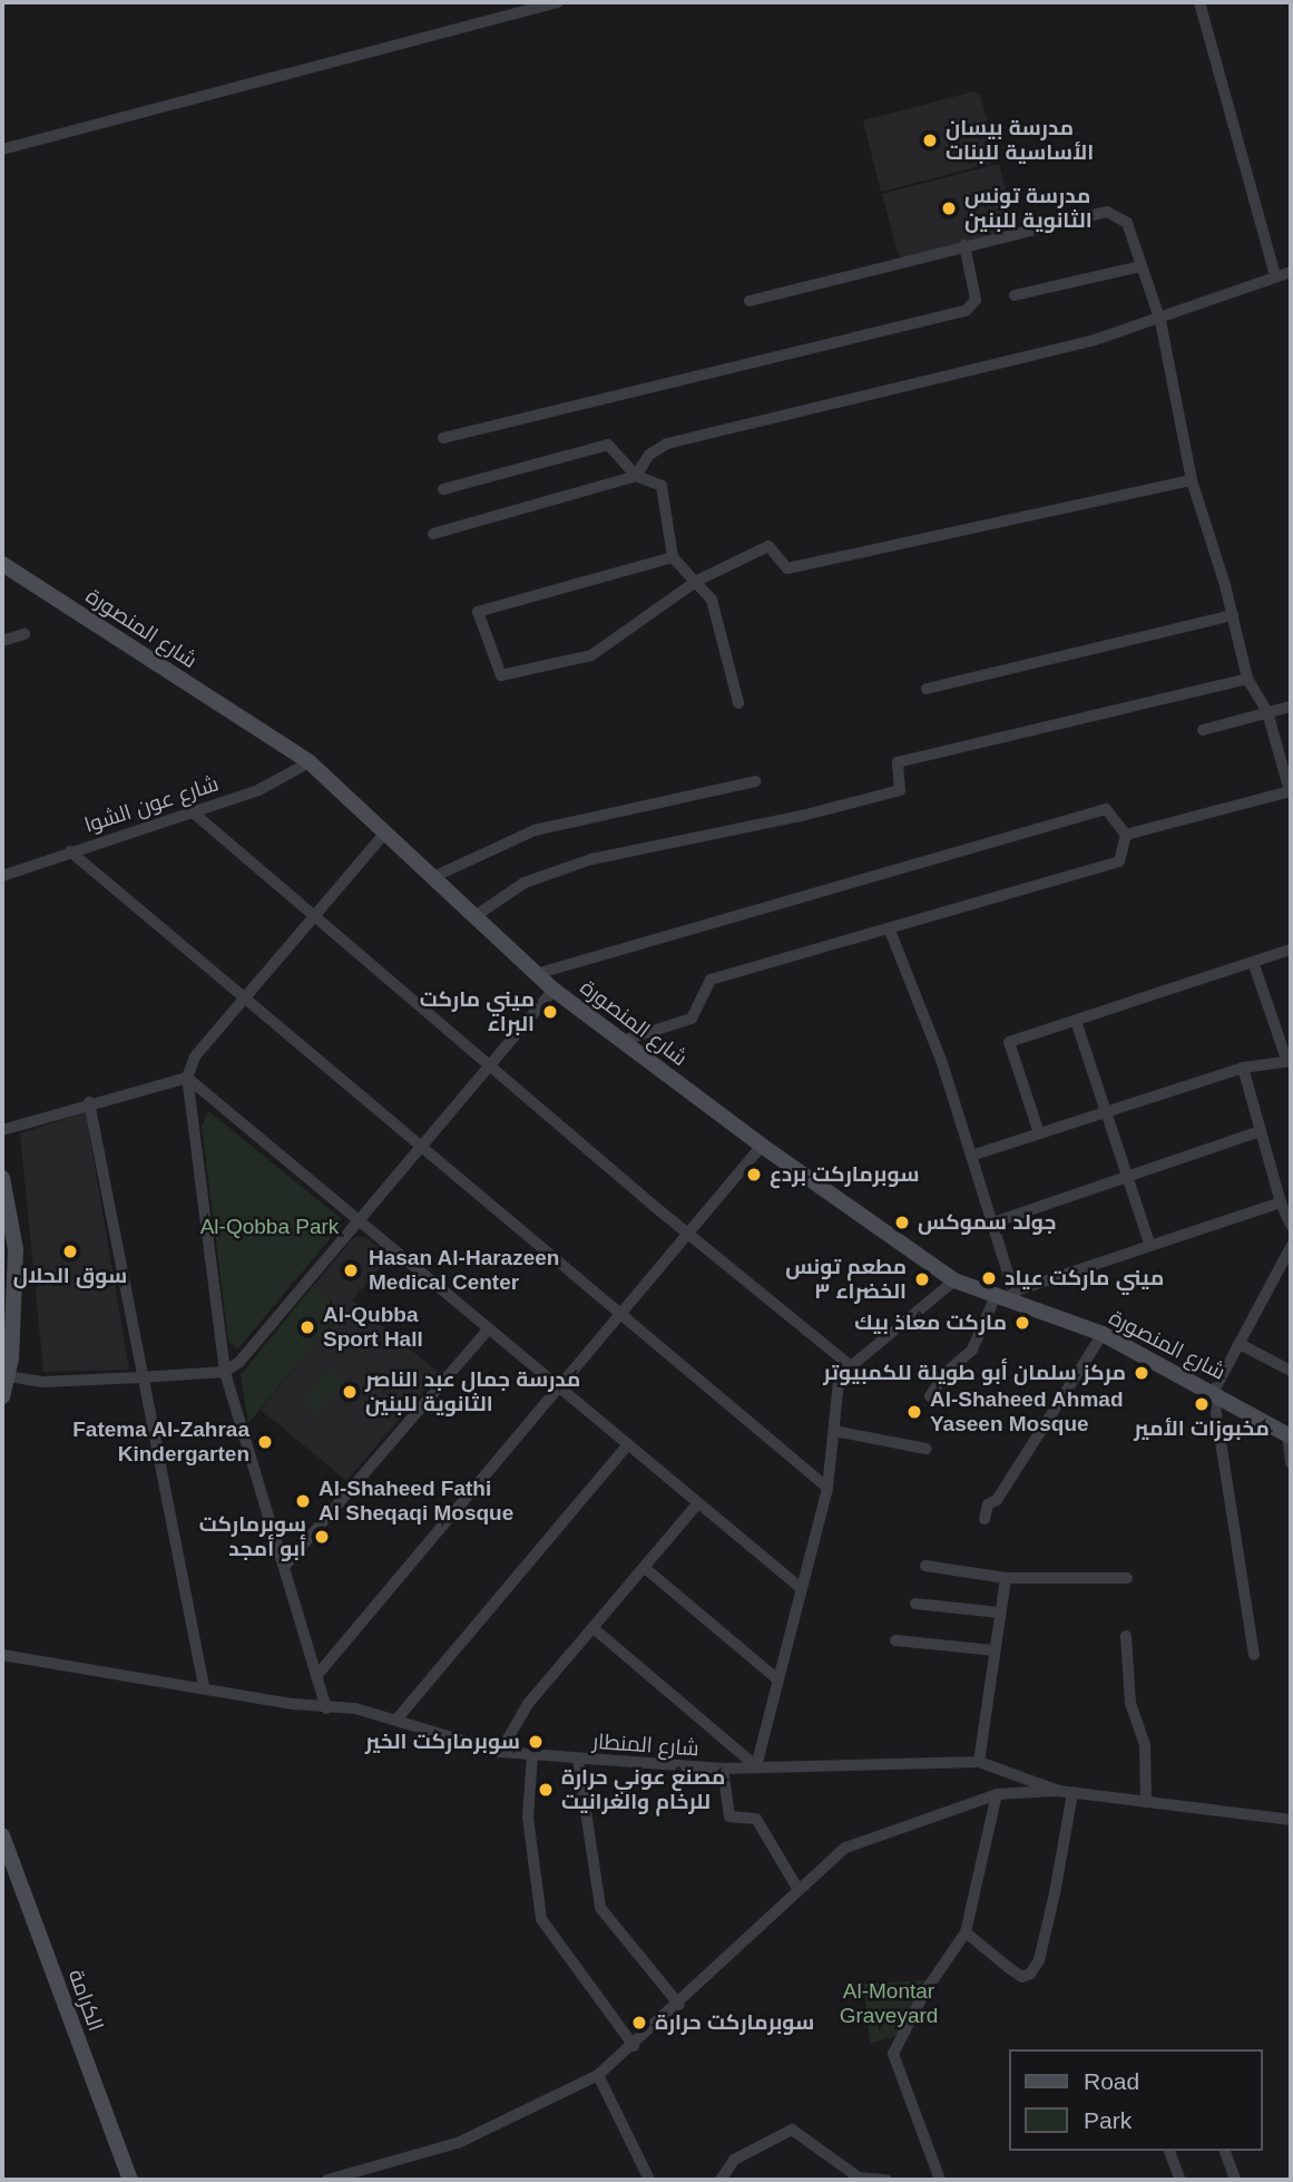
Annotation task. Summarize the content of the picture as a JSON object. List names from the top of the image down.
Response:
{
  "streets": {
    "main road": ["شارع المنصورة", "الكرامة"],
    "street": ["شارع عون الشوا", "شارع المنطار"]
  },
  "crossings": [
    ["شارع المنصورة", "شارع عون الشوا"]
  ],
  "parks": ["Al-Qobba Park", "Al-Montar Graveyard"],
  "places": [
    "مدرسة بيسان الأساسية للبنات",
    "مدرسة تونس الثانوية للبنين",
    "ميني ماركت البراء",
    "سوبرماركت بردع",
    "جولد سموكس",
    "سوق الحلال",
    "Hasan Al-Harazeen Medical Center",
    "ميني ماركت عياد",
    "مطعم تونس الخضراء ٣",
    "ماركت معاذ بيك",
    "Al-Qubba Sport Hall",
    "مركز سلمان أبو طويلة للكمبيوتر",
    "مدرسة جمال عبد الناصر الثانوية للبنين",
    "مخبوزات الأمير",
    "Al-Shaheed Ahmad Yaseen Mosque",
    "Fatema Al-Zahraa Kindergarten",
    "Al-Shaheed Fathi Al Sheqaqi Mosque",
    "سوبرماركت أبو أمجد",
    "سوبرماركت الخير",
    "مصنع عوني حرارة للرخام والغرانيت",
    "سوبرماركت حرارة"
  ],
  "legend": ["Road", "Park"]
}
